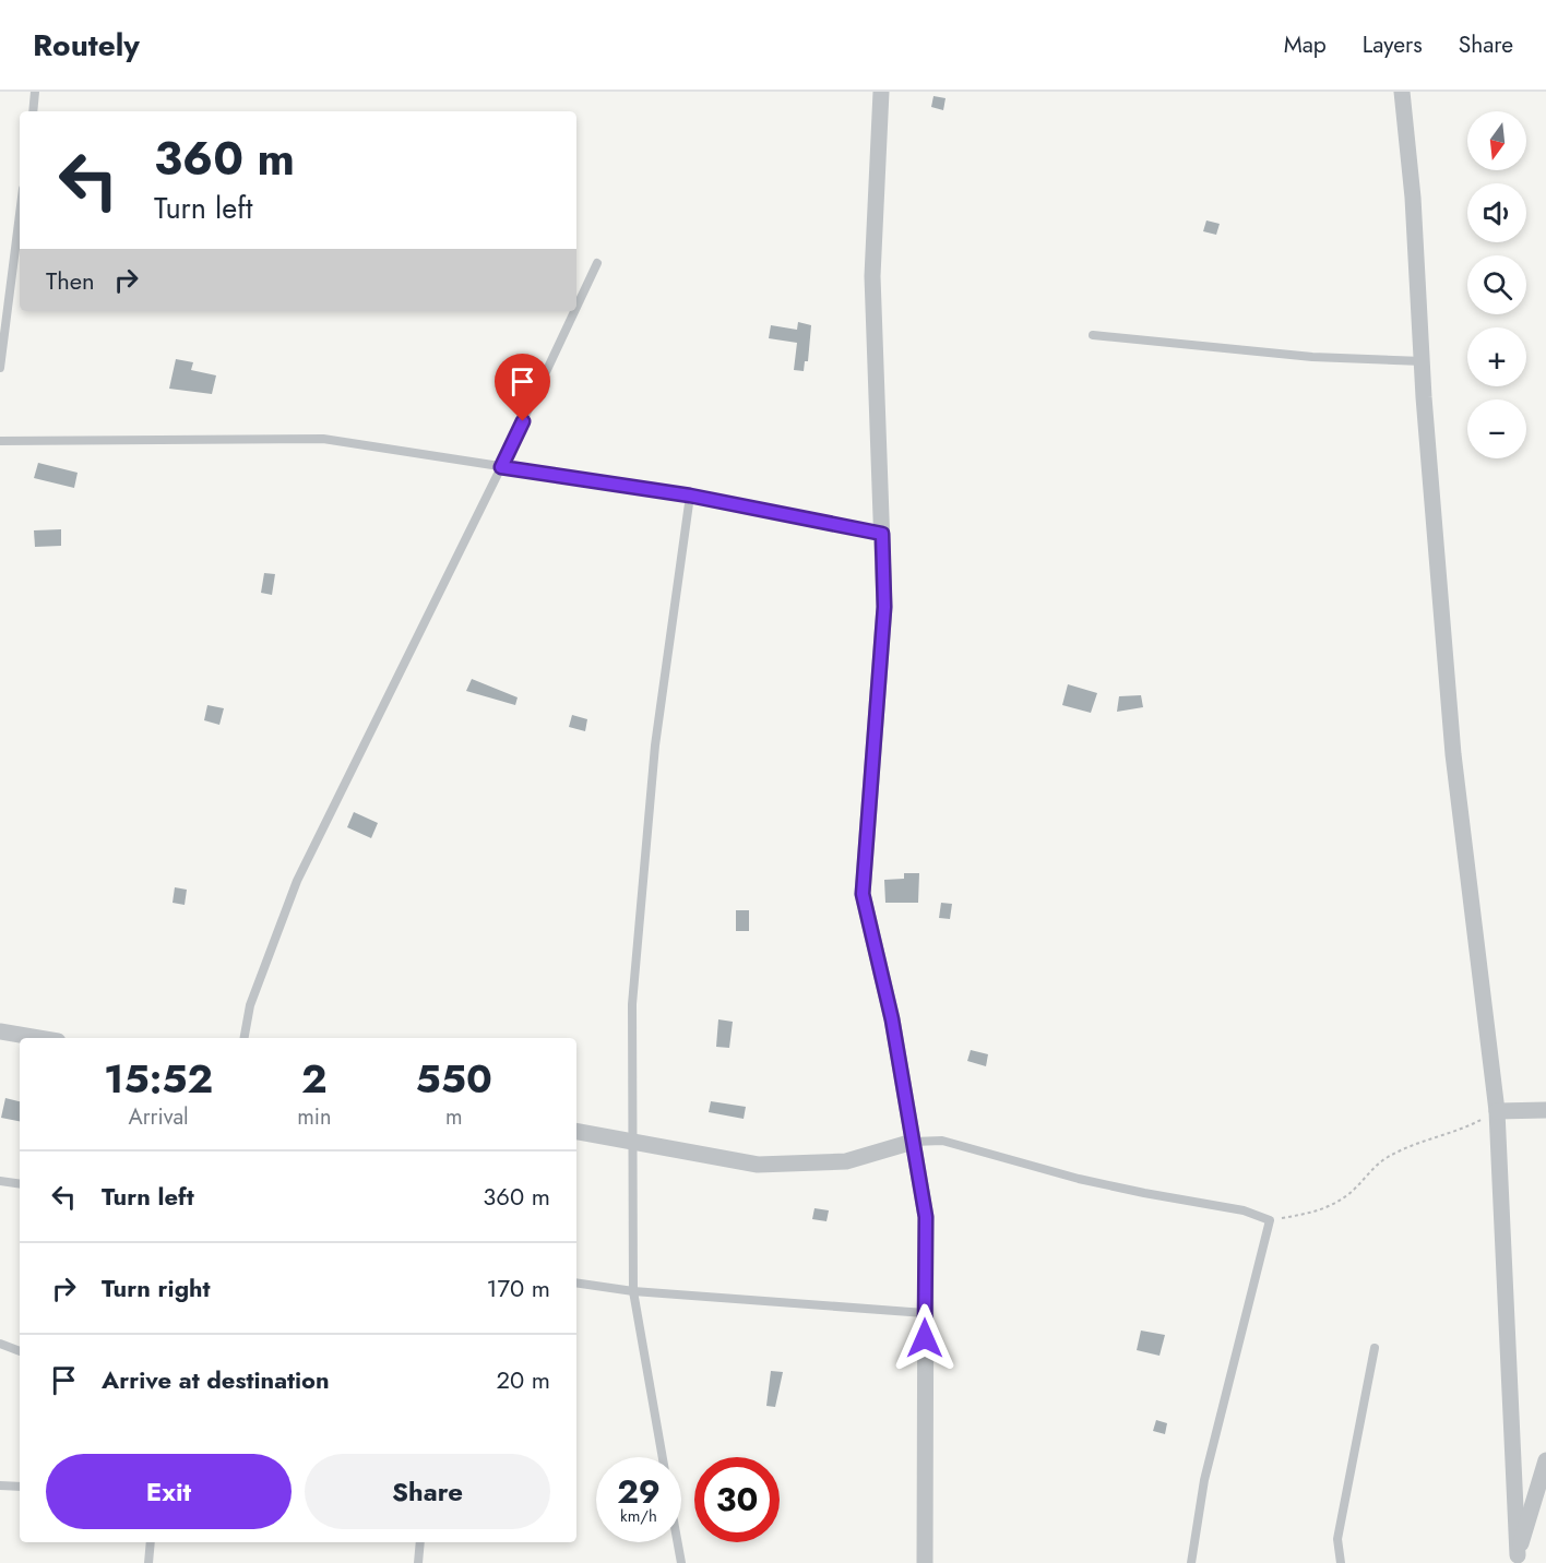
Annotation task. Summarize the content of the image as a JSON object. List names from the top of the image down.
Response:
{
  "north": "bottom",
  "page": {
    "header": "Routely",
    "nav": ["Map", "Layers", "Share"],
    "map_buttons": ["+", "−"],
    "turn": ["360 m", "Turn left"],
    "then": "Then",
    "eta": [
      "15:52",
      "Arrival",
      "2",
      "min",
      "550",
      "m"
    ],
    "list": [
      {
        "name": "Turn left",
        "value": "360 m"
      },
      {
        "name": "Turn right",
        "value": "170 m"
      },
      {
        "name": "Arrive at destination",
        "value": "20 m"
      }
    ],
    "buttons": ["Exit", "Share"],
    "speed": "29 km/h",
    "limit": "30"
  }
}
